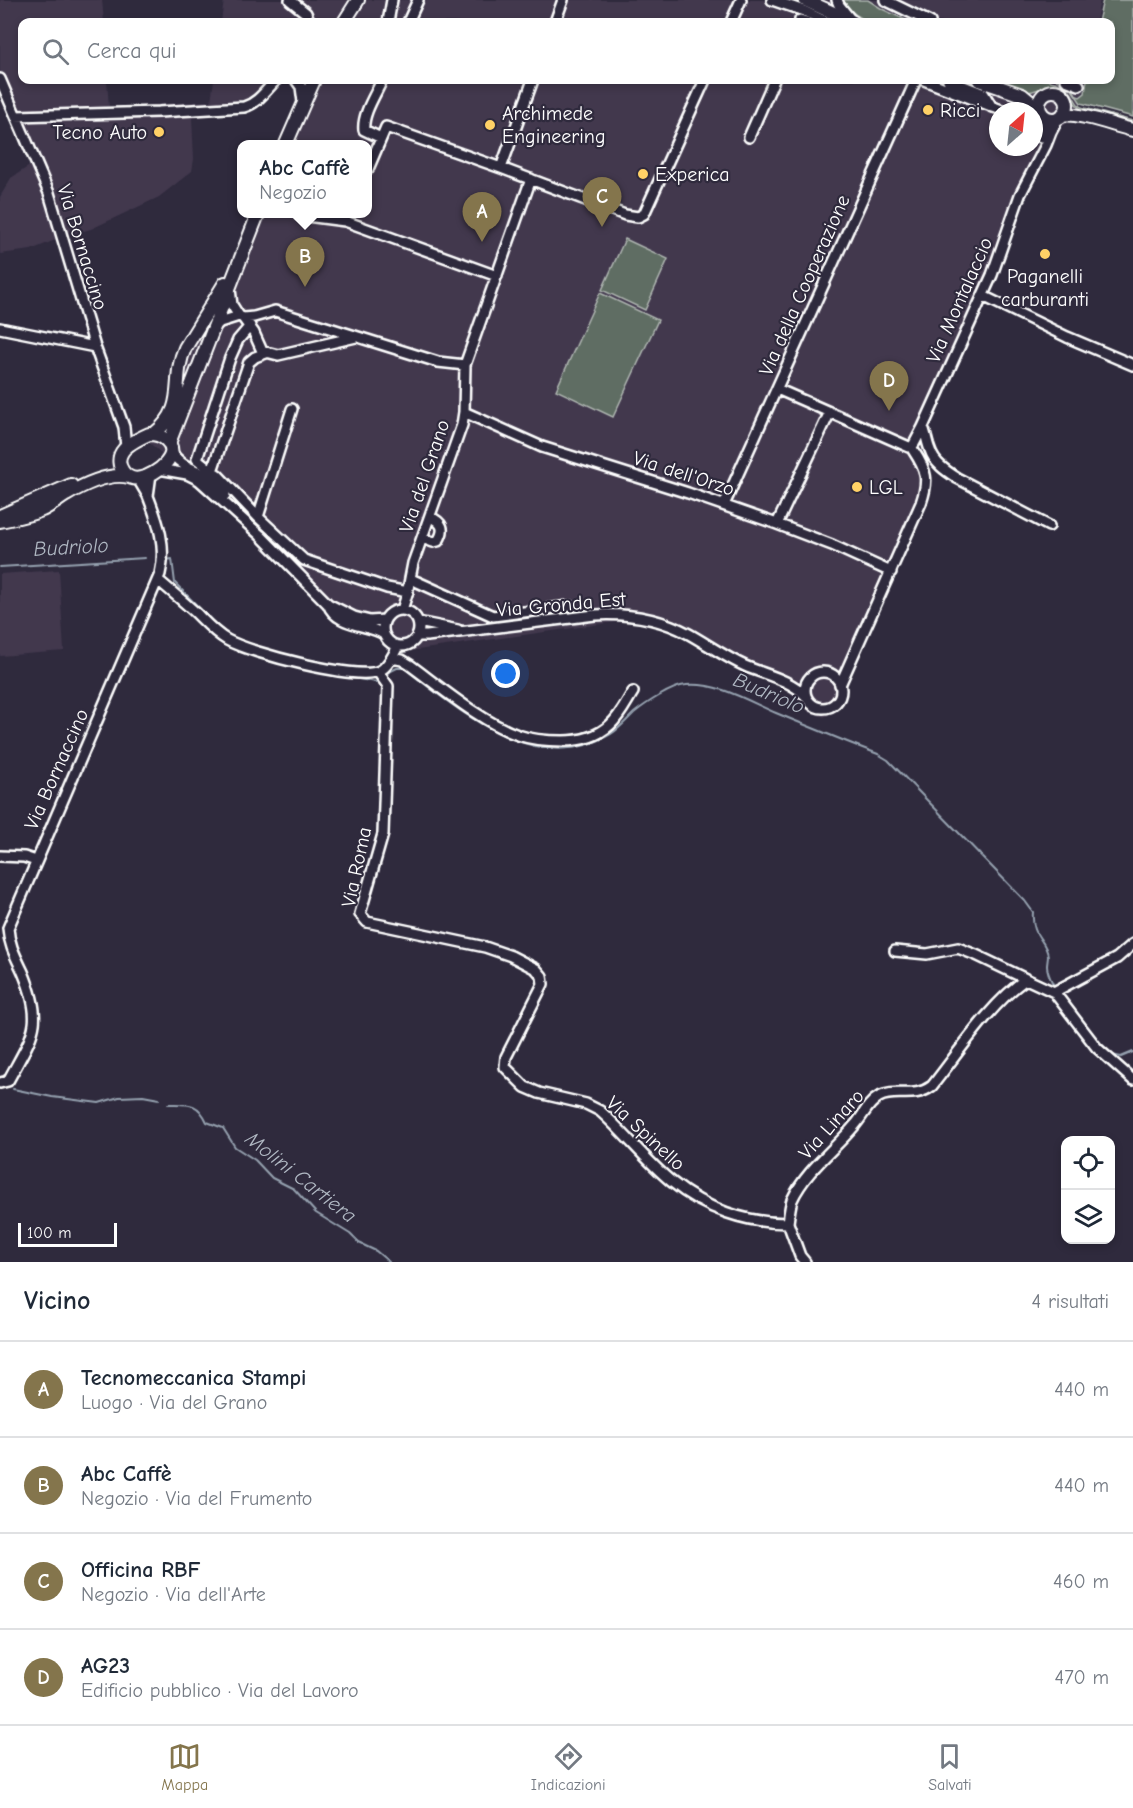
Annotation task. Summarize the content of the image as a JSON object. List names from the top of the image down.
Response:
{
  "streets": {
    "street": [
      "Via Bornaccino",
      "Via della Cooperazione",
      "Via Montalaccio",
      "Via dell'Orzo",
      "Via del Grano",
      "Via Gronda Est",
      "Via Roma",
      "Via Linaro",
      "Via Spinello"
    ]
  },
  "crossings": [
    ["Via della Cooperazione", "Via dell'Orzo"],
    ["Via dell'Orzo", "Via del Grano"],
    ["Via dell'Orzo", "Via Gronda Est"],
    ["Via del Grano", "Via Gronda Est"],
    ["Via Roma", "Via Spinello"],
    ["Via Linaro", "Via Spinello"]
  ],
  "water": ["Budriolo", "Molini Cartiera"],
  "places": [
    "Ricci",
    "Archimede Engineering",
    "Tecno Auto",
    "Experica",
    "Paganelli carburanti",
    "LGL"
  ],
  "scale_bar": "100 m",
  "north": "top right",
  "page": {
    "search": "Cerca qui",
    "popup": ["Abc Caffè", "Negozio"],
    "pins": [
      "C",
      "A",
      "B",
      "D"
    ],
    "scale": "100 m",
    "heading": ["Vicino", "4 risultati"],
    "list": [
      {
        "mark": "A",
        "name": "Tecnomeccanica Stampi",
        "note": "Luogo · Via del Grano",
        "value": "440 m"
      },
      {
        "mark": "B",
        "name": "Abc Caffè",
        "note": "Negozio · Via del Frumento",
        "value": "440 m"
      },
      {
        "mark": "C",
        "name": "Officina RBF",
        "note": "Negozio · Via dell'Arte",
        "value": "460 m"
      },
      {
        "mark": "D",
        "name": "AG23",
        "note": "Edificio pubblico · Via del Lavoro",
        "value": "470 m"
      }
    ],
    "nav": ["Mappa", "Indicazioni", "Salvati"]
  }
}
